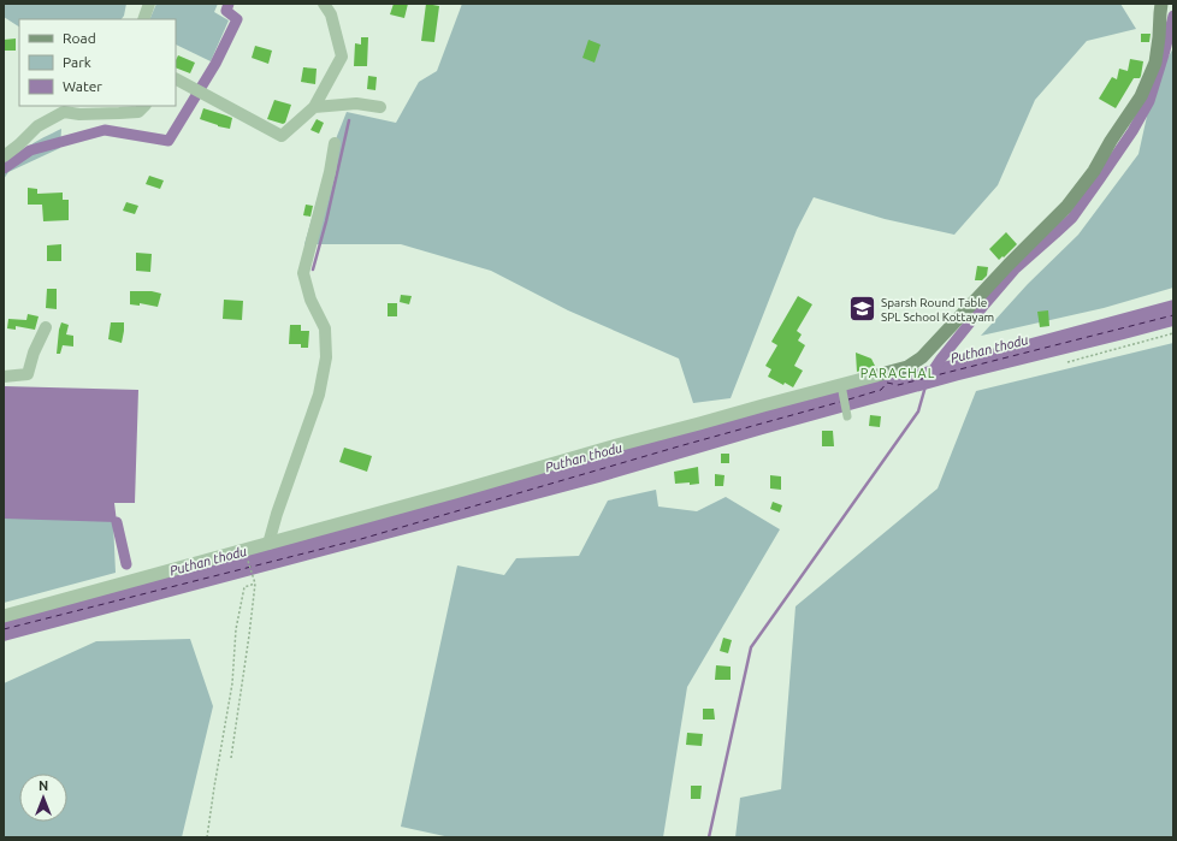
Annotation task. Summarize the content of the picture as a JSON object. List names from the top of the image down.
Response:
{
  "districts": ["PARACHAL"],
  "water": ["Puthan thodu"],
  "places": {
    "school or university": ["Sparsh Round Table SPL School Kottayam"]
  },
  "legend": ["Road", "Park", "Water"],
  "north": "top"
}
